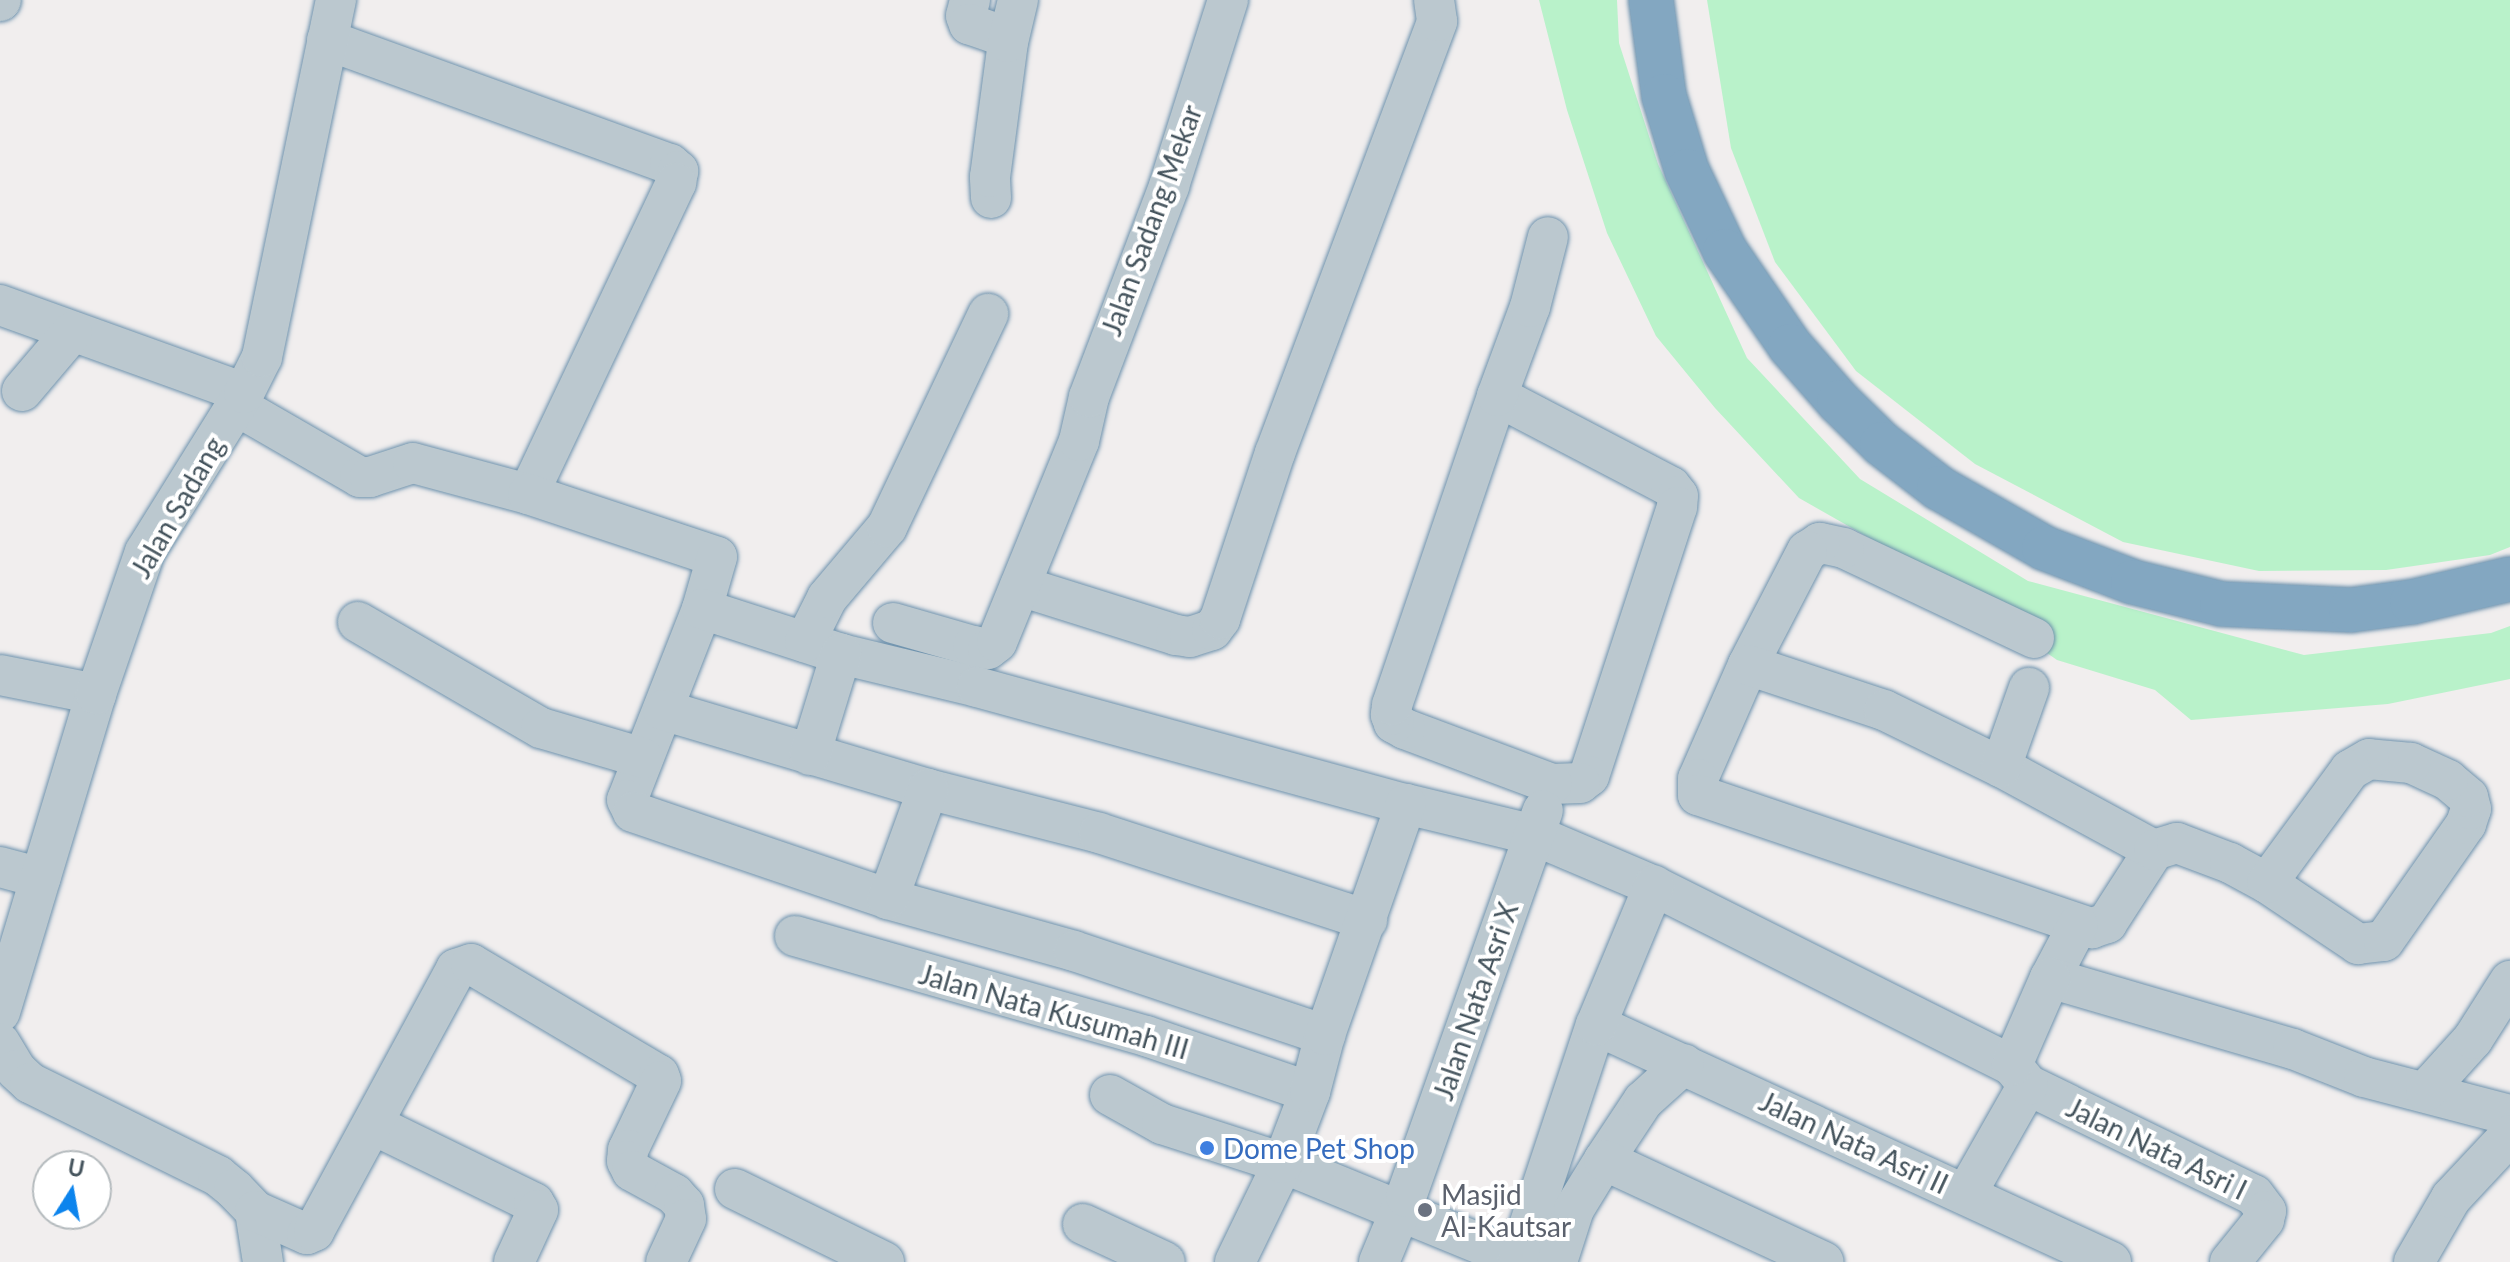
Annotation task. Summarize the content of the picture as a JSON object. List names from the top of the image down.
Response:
{
  "streets": {
    "street": [
      "Jalan Sadang Mekar",
      "Jalan Sadang",
      "Jalan Nata Asri X",
      "Jalan Nata Kusumah III",
      "Jalan Nata Asri II",
      "Jalan Nata Asri I"
    ]
  },
  "places": ["Dome Pet Shop", "Masjid Al-Kautsar"],
  "north": "top"
}
